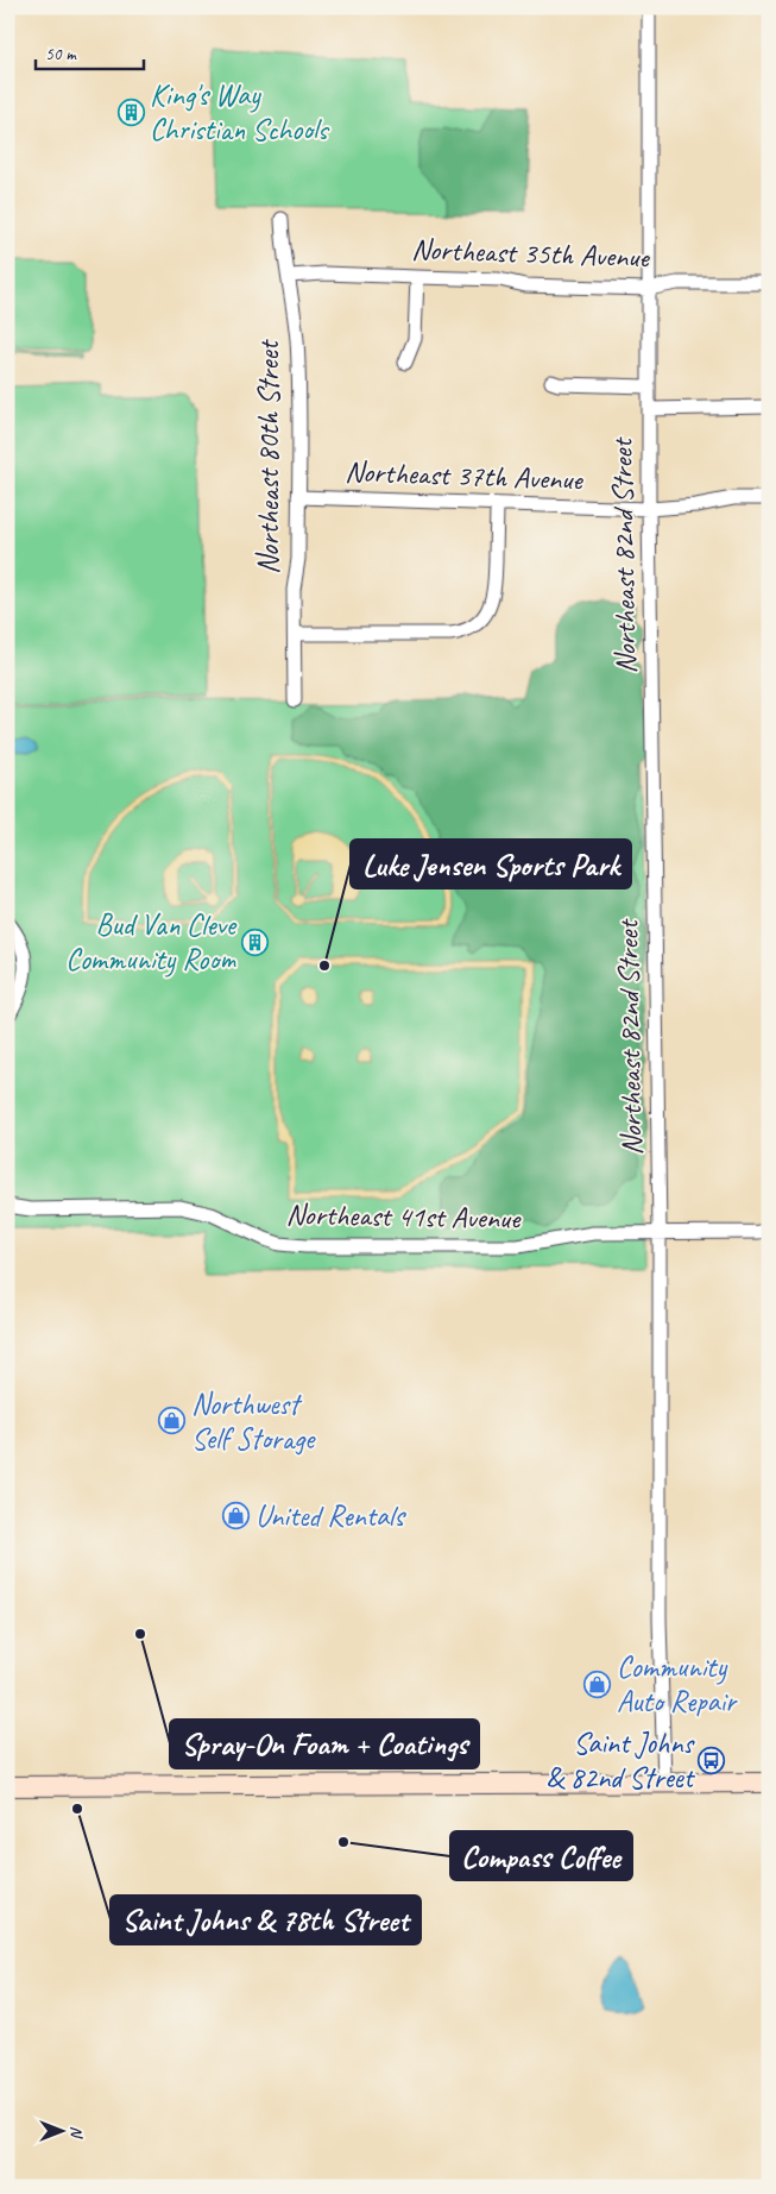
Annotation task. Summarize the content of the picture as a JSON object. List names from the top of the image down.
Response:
{
  "streets": {
    "street": [
      "Northeast 35th Avenue",
      "Northeast 80th Street",
      "Northeast 37th Avenue",
      "Northeast 82nd Street",
      "Northeast 41st Avenue"
    ]
  },
  "crossings": [
    ["Northeast 35th Avenue", "Northeast 80th Street"],
    ["Northeast 35th Avenue", "Northeast 82nd Street"],
    ["Northeast 80th Street", "Northeast 37th Avenue"],
    ["Northeast 37th Avenue", "Northeast 82nd Street"],
    ["Northeast 82nd Street", "Northeast 41st Avenue"]
  ],
  "places": {
    "building": ["King's Way Christian Schools", "Bud Van Cleve Community Room"],
    "other": [
      "Luke Jensen Sports Park",
      "Spray-On Foam + Coatings",
      "Saint Johns & 78th Street",
      "Compass Coffee"
    ],
    "shop": ["Northwest Self Storage", "United Rentals", "Community Auto Repair"],
    "bus stop": ["Saint Johns & 82nd Street"]
  },
  "scale_bar": "50 m",
  "north": "right"
}
